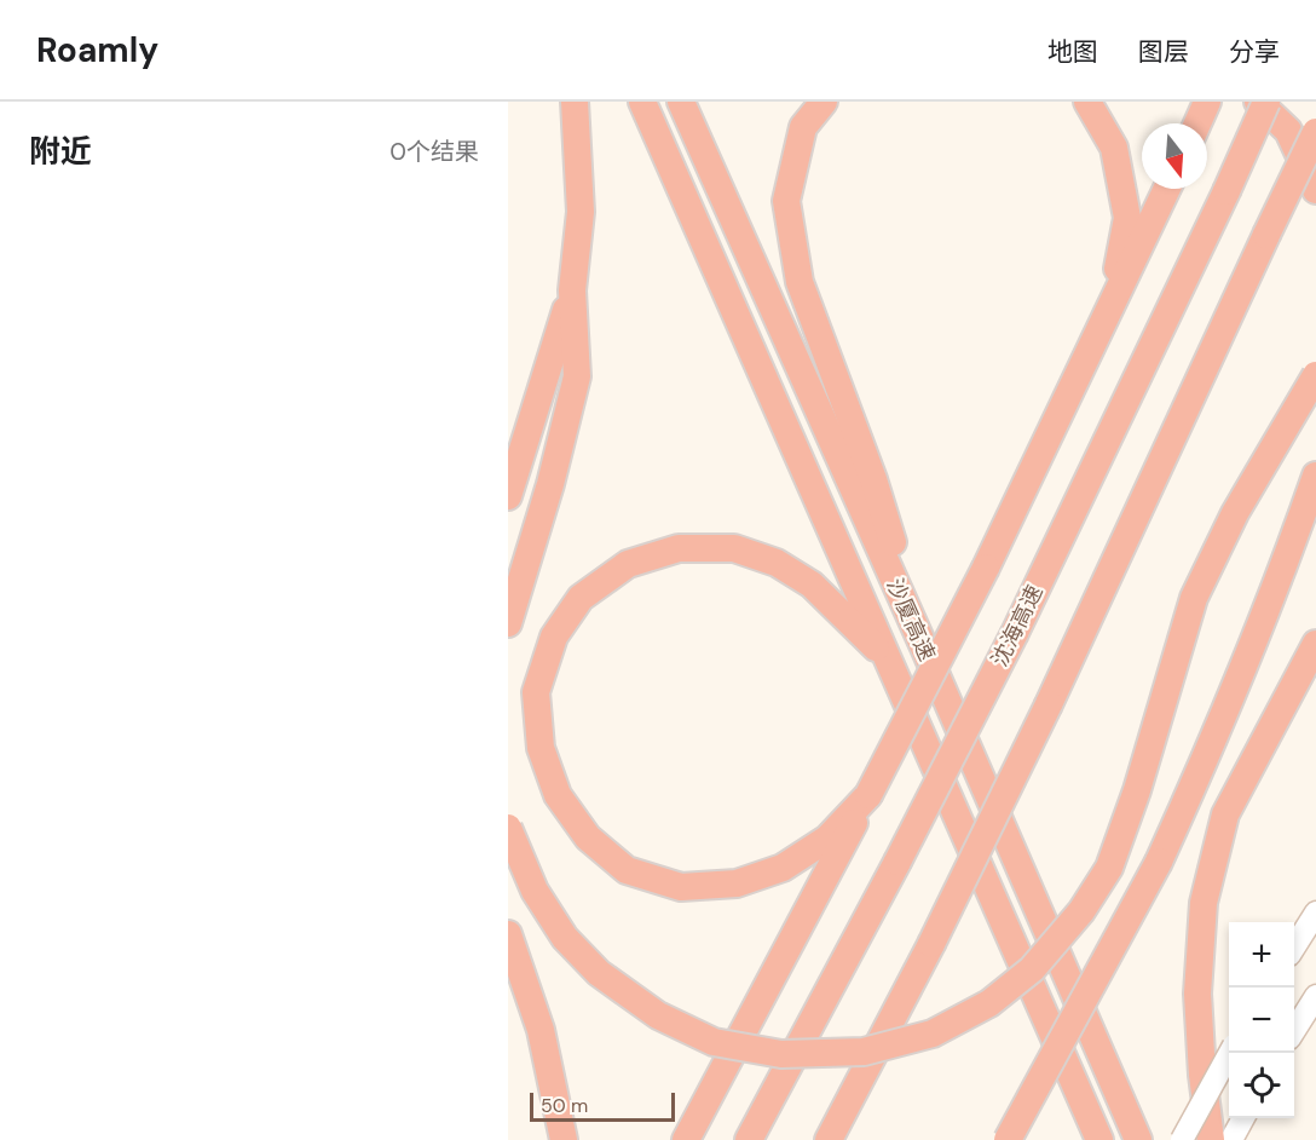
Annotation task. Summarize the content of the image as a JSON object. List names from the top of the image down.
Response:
{
  "streets": {
    "highway": ["沙厦高速", "沈海高速"]
  },
  "scale_bar": "50 m",
  "north": "bottom",
  "page": {
    "header": "Roamly",
    "nav": ["地图", "图层", "分享"],
    "heading": ["附近", "0个结果"],
    "map_buttons": ["+", "−"],
    "scale": "50 m"
  }
}
